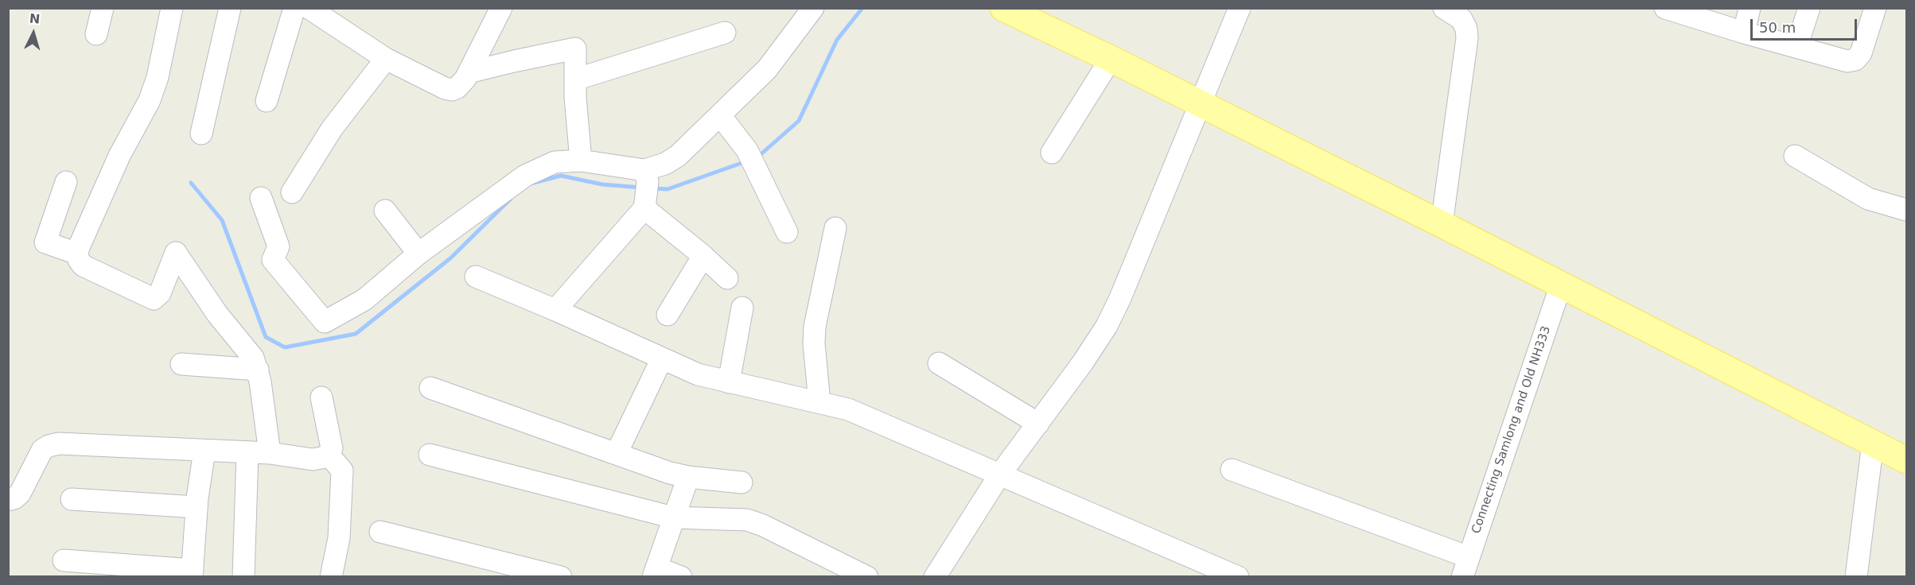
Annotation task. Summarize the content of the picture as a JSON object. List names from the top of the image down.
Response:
{
  "streets": {
    "street": ["Connecting Samlong and Old NH333"]
  },
  "scale_bar": "50 m",
  "north": "top"
}
